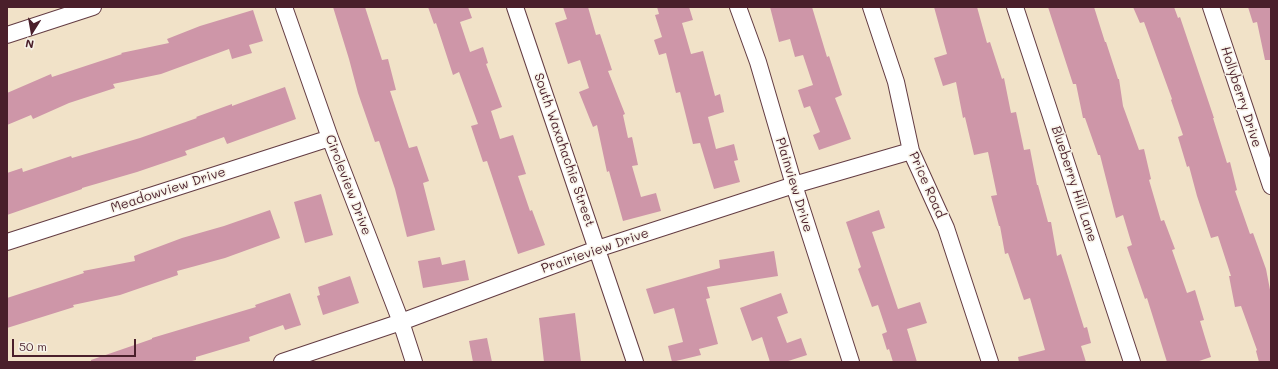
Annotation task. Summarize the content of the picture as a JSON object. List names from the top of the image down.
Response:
{
  "streets": {
    "street": [
      "Hollyberry Drive",
      "South Waxahachie Street",
      "Blueberry Hill Lane",
      "Circleview Drive",
      "Plainview Drive",
      "Price Road",
      "Meadowview Drive",
      "Prairieview Drive"
    ]
  },
  "crossings": [
    ["South Waxahachie Street", "Prairieview Drive"],
    ["Circleview Drive", "Meadowview Drive"],
    ["Circleview Drive", "Prairieview Drive"],
    ["Plainview Drive", "Prairieview Drive"],
    ["Price Road", "Prairieview Drive"]
  ],
  "scale_bar": "50 m",
  "north": "bottom"
}
